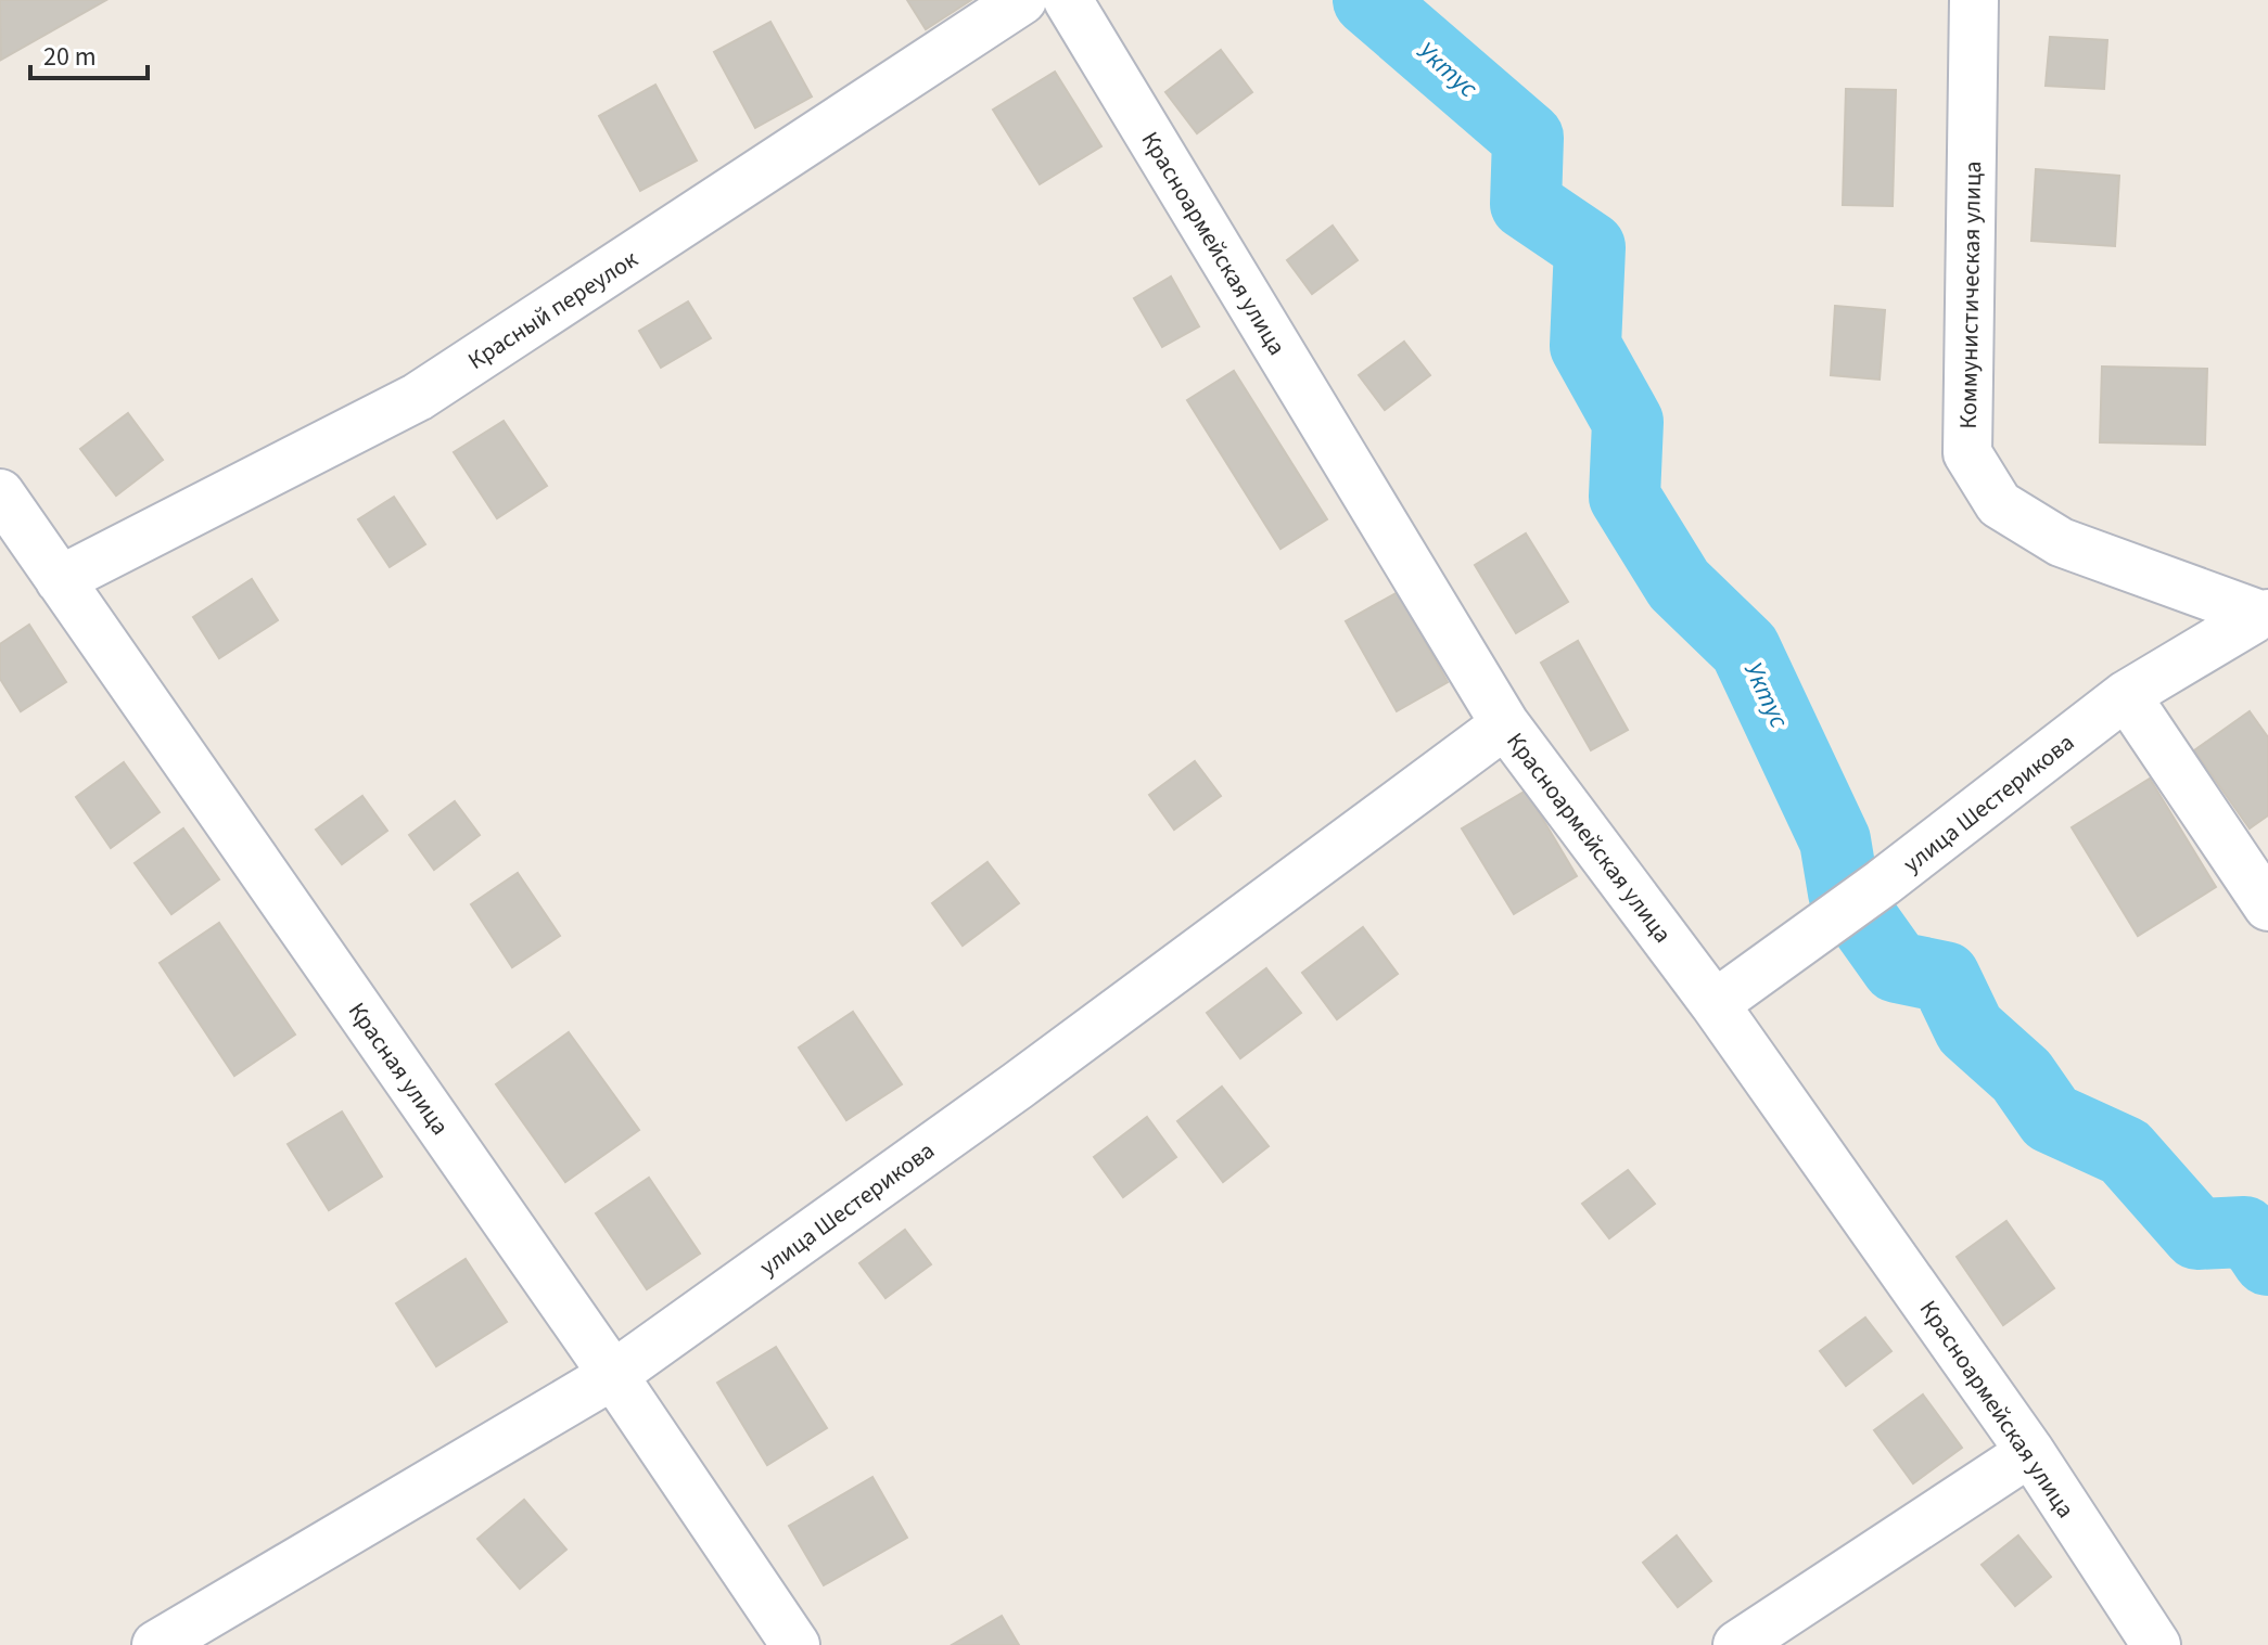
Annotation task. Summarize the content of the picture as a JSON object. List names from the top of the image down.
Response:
{
  "streets": {
    "street": [
      "Красноармейская улица",
      "Коммунистическая улица",
      "Красный переулок",
      "улица Шестерикова",
      "Красная улица"
    ]
  },
  "crossings": [
    ["Красноармейская улица", "улица Шестерикова"],
    ["Коммунистическая улица", "улица Шестерикова"],
    ["Красный переулок", "Красная улица"],
    ["улица Шестерикова", "Красная улица"]
  ],
  "water": ["Уктус"],
  "scale_bar": "20 m"
}
